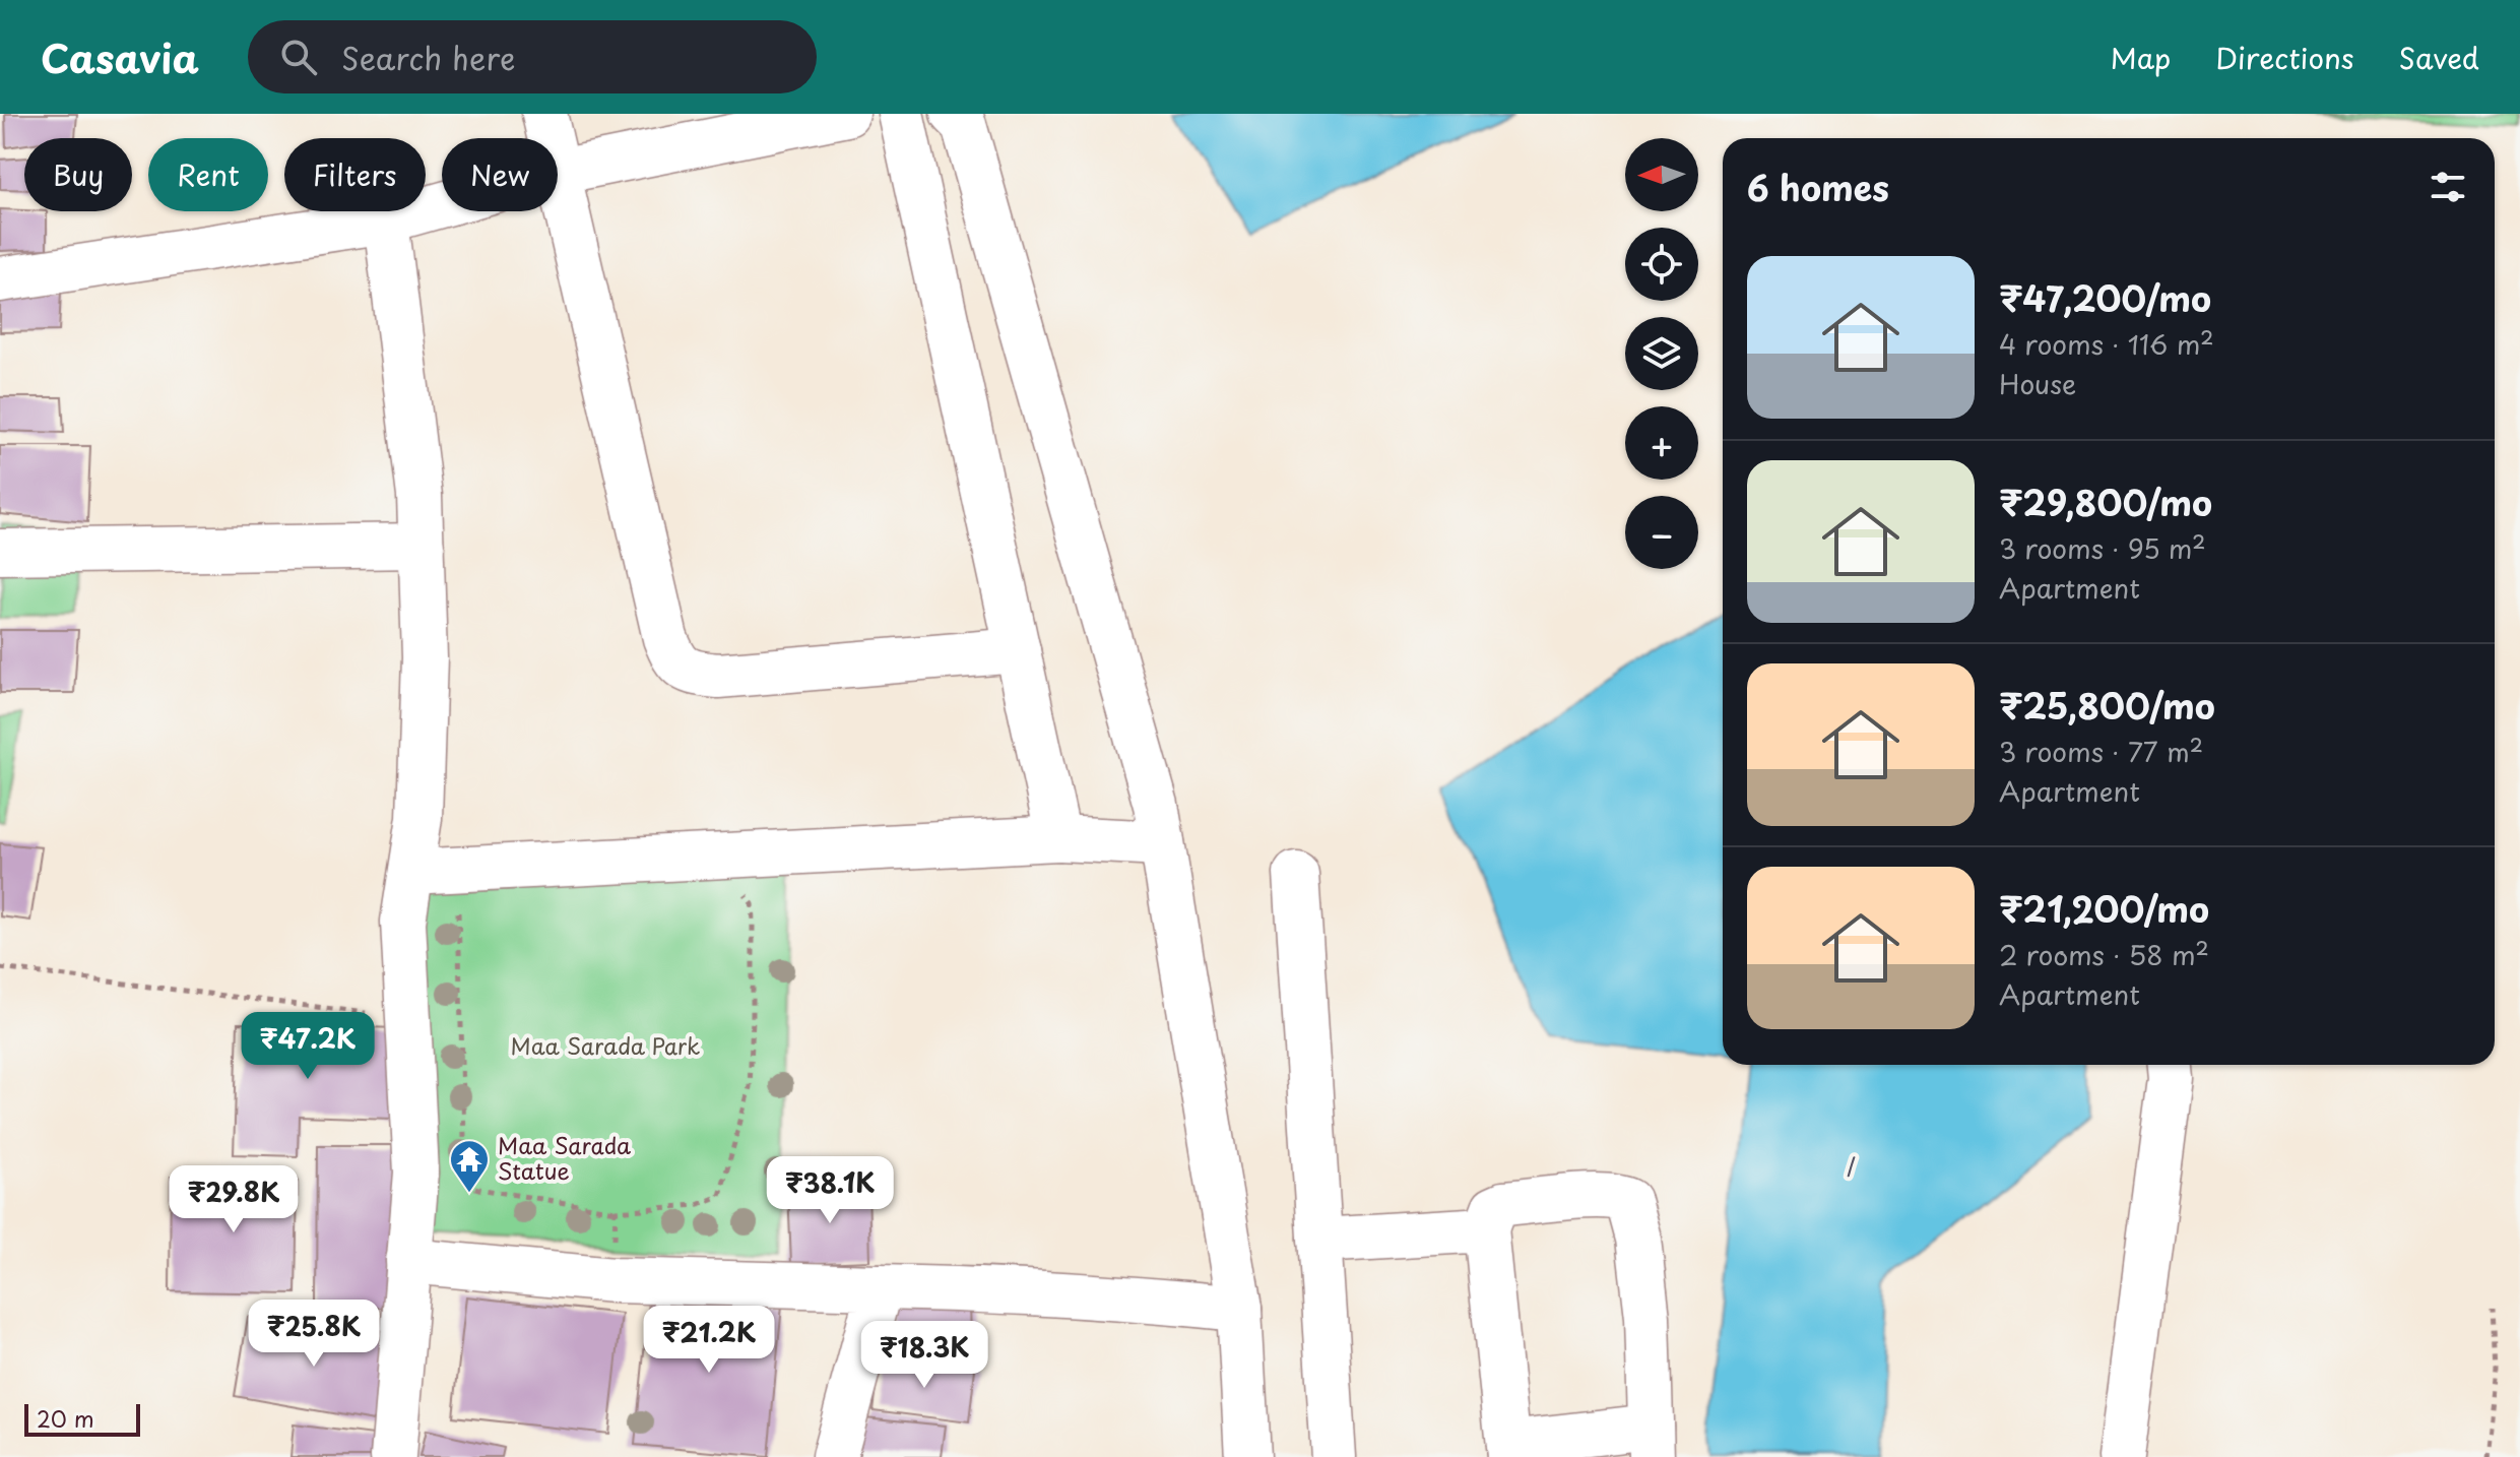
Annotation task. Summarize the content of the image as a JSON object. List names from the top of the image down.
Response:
{
  "water": ["l"],
  "parks": ["Maa Sarada Park"],
  "places": {
    "temple": ["Maa Sarada Statue"]
  },
  "scale_bar": "20 m",
  "north": "left",
  "page": {
    "header": "Casavia",
    "search": "Search here",
    "nav": ["Map", "Directions", "Saved"],
    "map_buttons": ["+", "−"],
    "chip": [
      "Buy",
      "Rent",
      "Filters",
      "New"
    ],
    "heading": "6 homes",
    "list": [
      {
        "name": "₹47,200/mo",
        "note": "4 rooms · 116 m² · House"
      },
      {
        "name": "₹29,800/mo",
        "note": "3 rooms · 95 m² · Apartment"
      },
      {
        "name": "₹25,800/mo",
        "note": "3 rooms · 77 m² · Apartment"
      },
      {
        "name": "₹21,200/mo",
        "note": "2 rooms · 58 m² · Apartment"
      }
    ],
    "price": [
      "₹47.2K",
      "₹38.1K",
      "₹29.8K",
      "₹25.8K",
      "₹21.2K",
      "₹18.3K"
    ],
    "scale": "20 m"
  }
}
